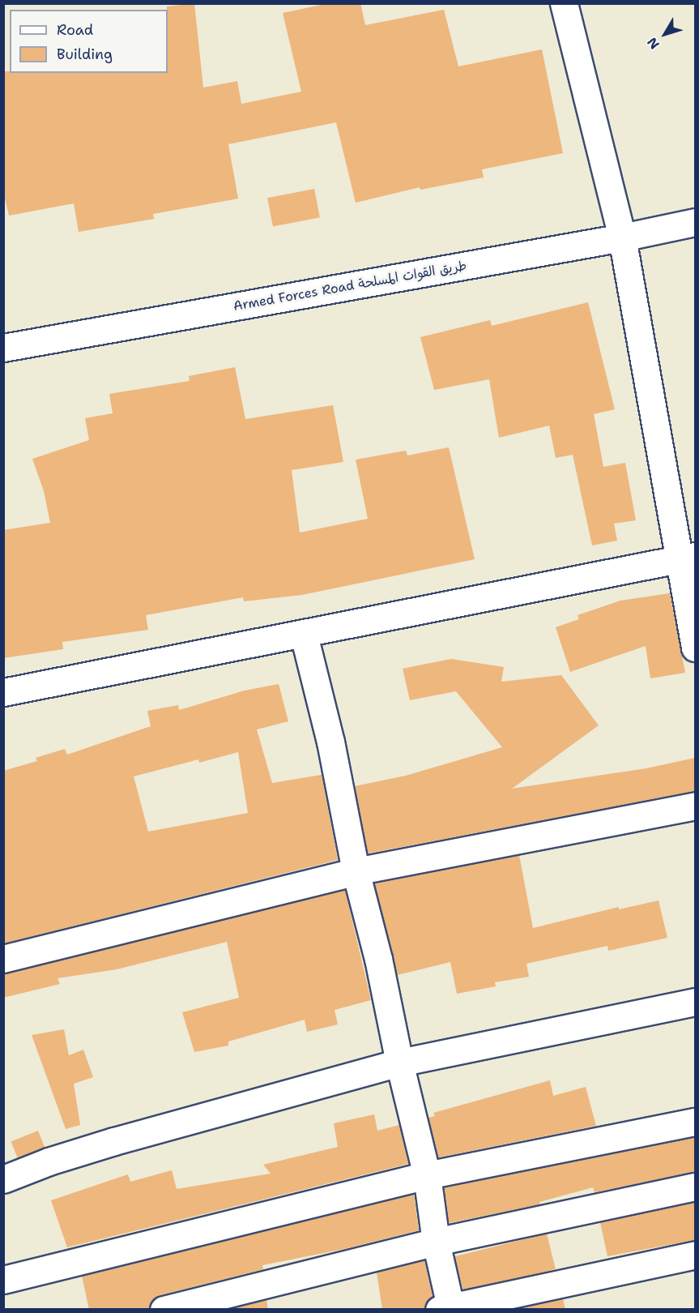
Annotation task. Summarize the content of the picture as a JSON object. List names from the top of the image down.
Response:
{
  "streets": {
    "street": ["Armed Forces Road طريق القوات المسلحة"]
  },
  "legend": ["Road", "Building"],
  "north": "bottom left"
}
